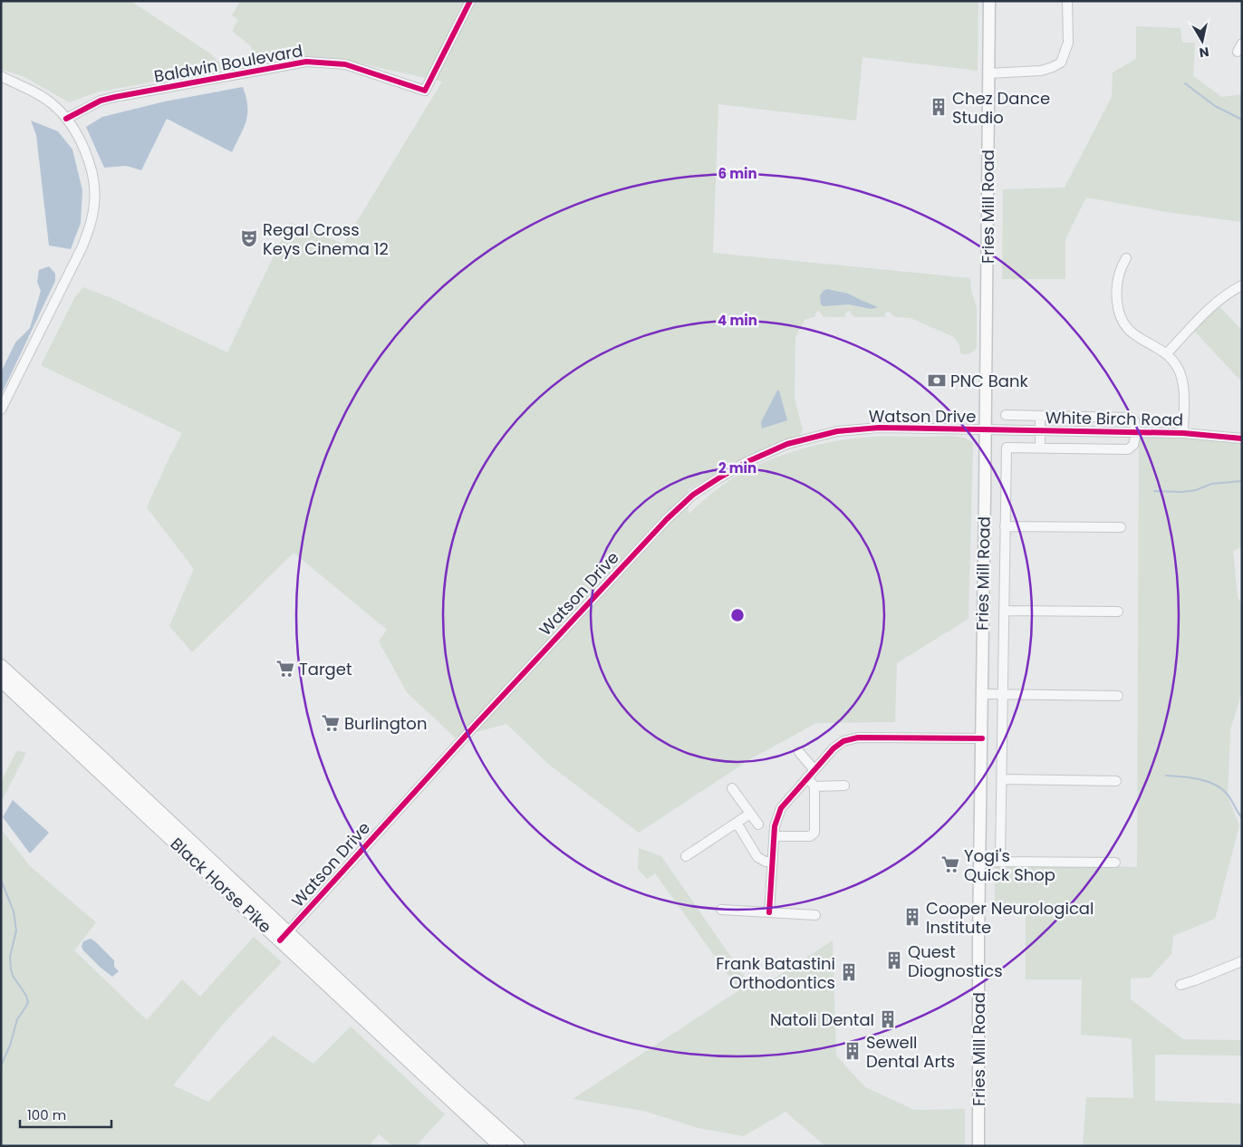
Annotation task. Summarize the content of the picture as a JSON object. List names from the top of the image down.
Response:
{
  "streets": {
    "highway": ["Black Horse Pike"],
    "main road": ["Fries Mill Road"],
    "street": ["Baldwin Boulevard", "Watson Drive", "White Birch Road"]
  },
  "crossings": [
    ["Fries Mill Road", "Watson Drive"],
    ["Fries Mill Road", "White Birch Road"],
    ["Watson Drive", "White Birch Road"],
    ["Watson Drive", "Black Horse Pike"]
  ],
  "places": {
    "building": [
      "Chez Dance Studio",
      "Cooper Neurological Institute",
      "Quest Diognostics",
      "Frank Batastini Orthodontics",
      "Natoli Dental",
      "Sewell Dental Arts"
    ],
    "theatre": ["Regal Cross Keys Cinema 12"],
    "bank": ["PNC Bank"],
    "supermarket": ["Target", "Burlington", "Yogi's Quick Shop"]
  },
  "scale_bar": "100 m",
  "north": "bottom",
  "rings": ["6 min", "4 min", "2 min"]
}
